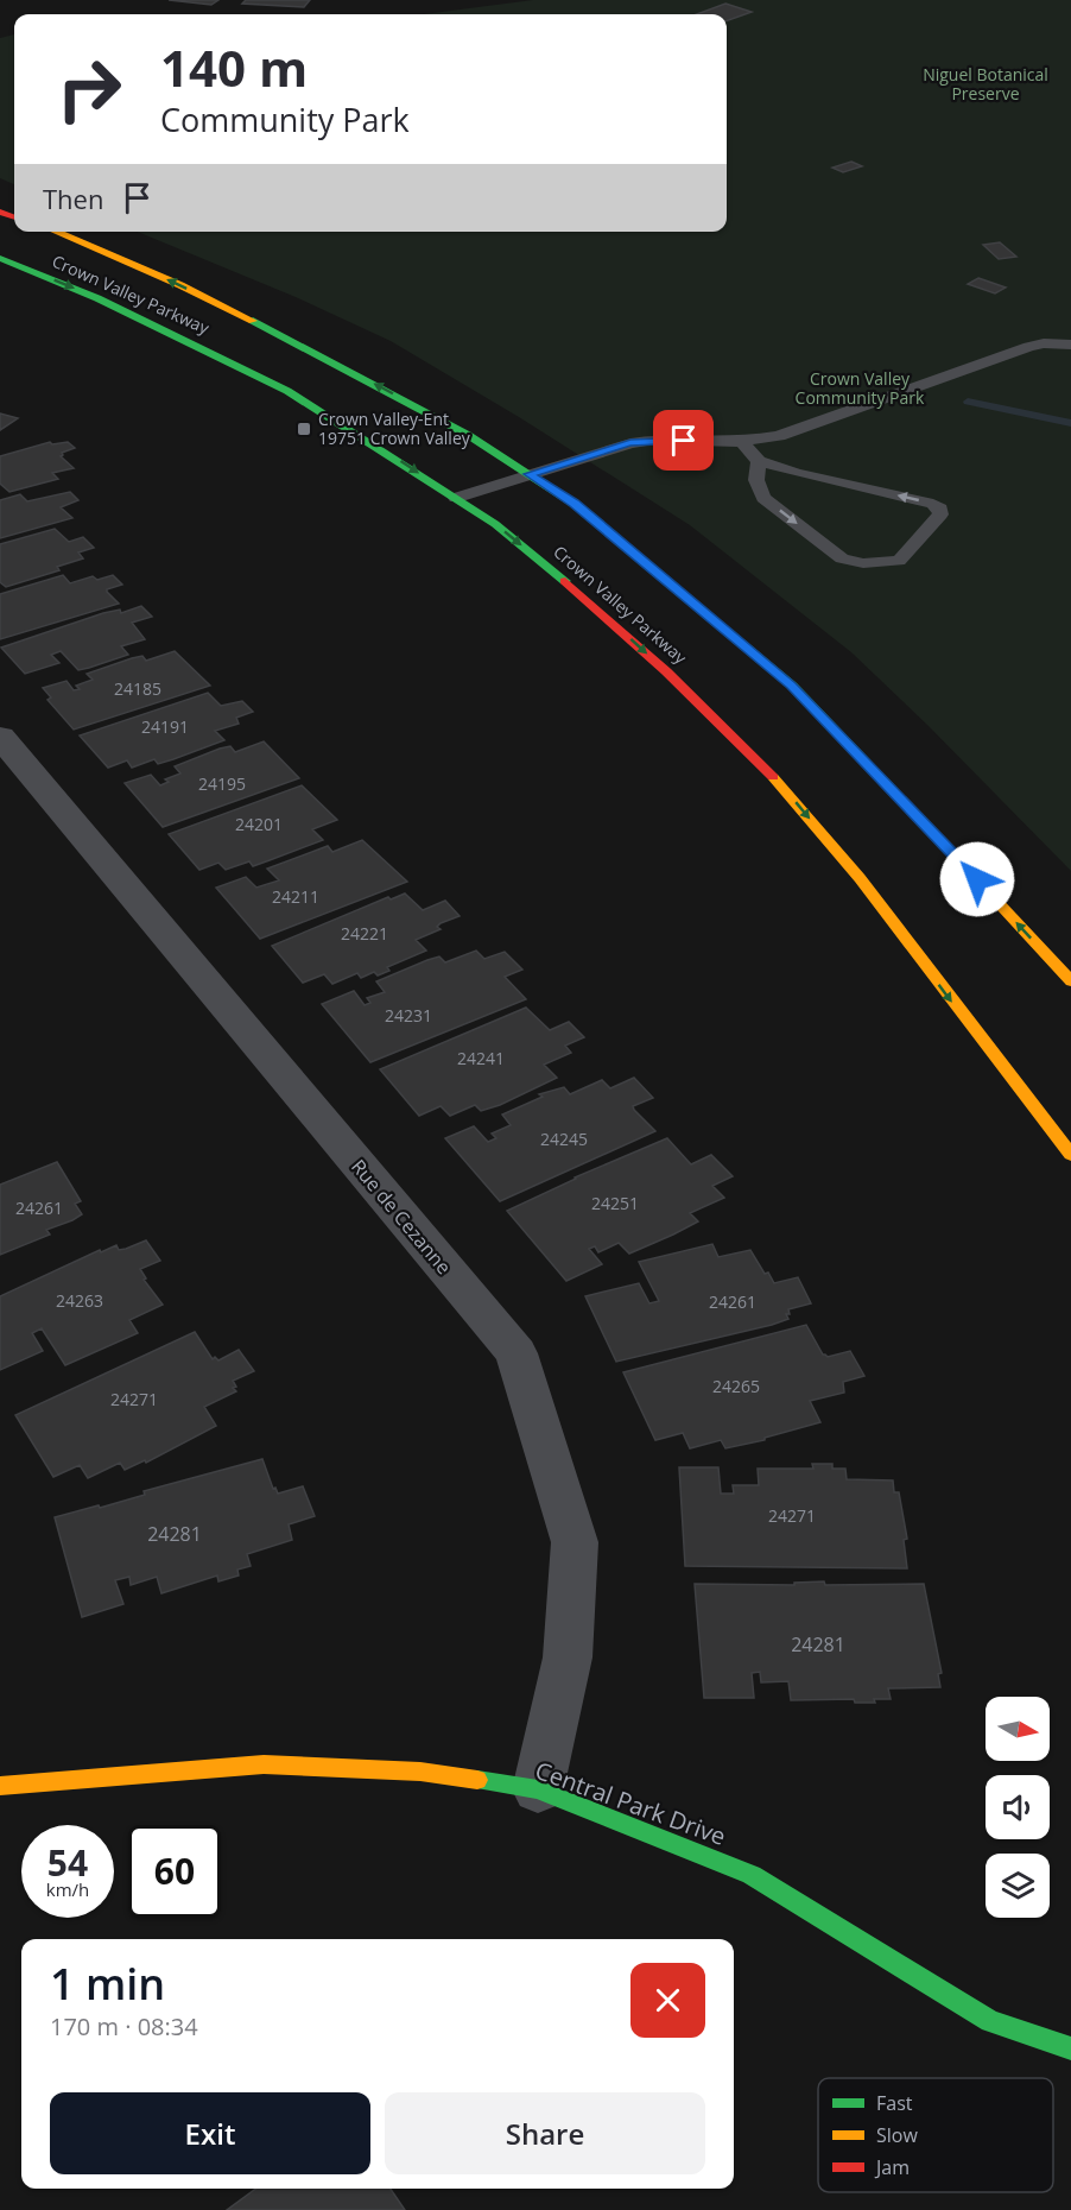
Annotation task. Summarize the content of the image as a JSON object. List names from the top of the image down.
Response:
{
  "streets": {
    "main road": ["Crown Valley Parkway", "Central Park Drive"],
    "street": ["Rue de Cezanne"]
  },
  "crossings": [
    ["Rue de Cezanne", "Central Park Drive"]
  ],
  "parks": ["Niguel Botanical Preserve", "Crown Valley Community Park"],
  "places": {
    "transit": ["Crown Valley-Ent 19751 Crown Valley"]
  },
  "house_numbers": [
    "24185",
    "24191",
    "24195",
    "24201",
    "24211",
    "24221",
    "24231",
    "24241",
    "24245",
    "24251",
    "24261",
    "24263",
    "24261",
    "24265",
    "24271",
    "24271",
    "24281",
    "24281"
  ],
  "legend": ["Fast", "Slow", "Jam"],
  "north": "right",
  "page": {
    "turn": ["140 m", "Community Park"],
    "then": "Then",
    "speed": "54 km/h",
    "limit": "60",
    "heading": ["1 min", "170 m · 08:34"],
    "buttons": ["Exit", "Share"]
  }
}
